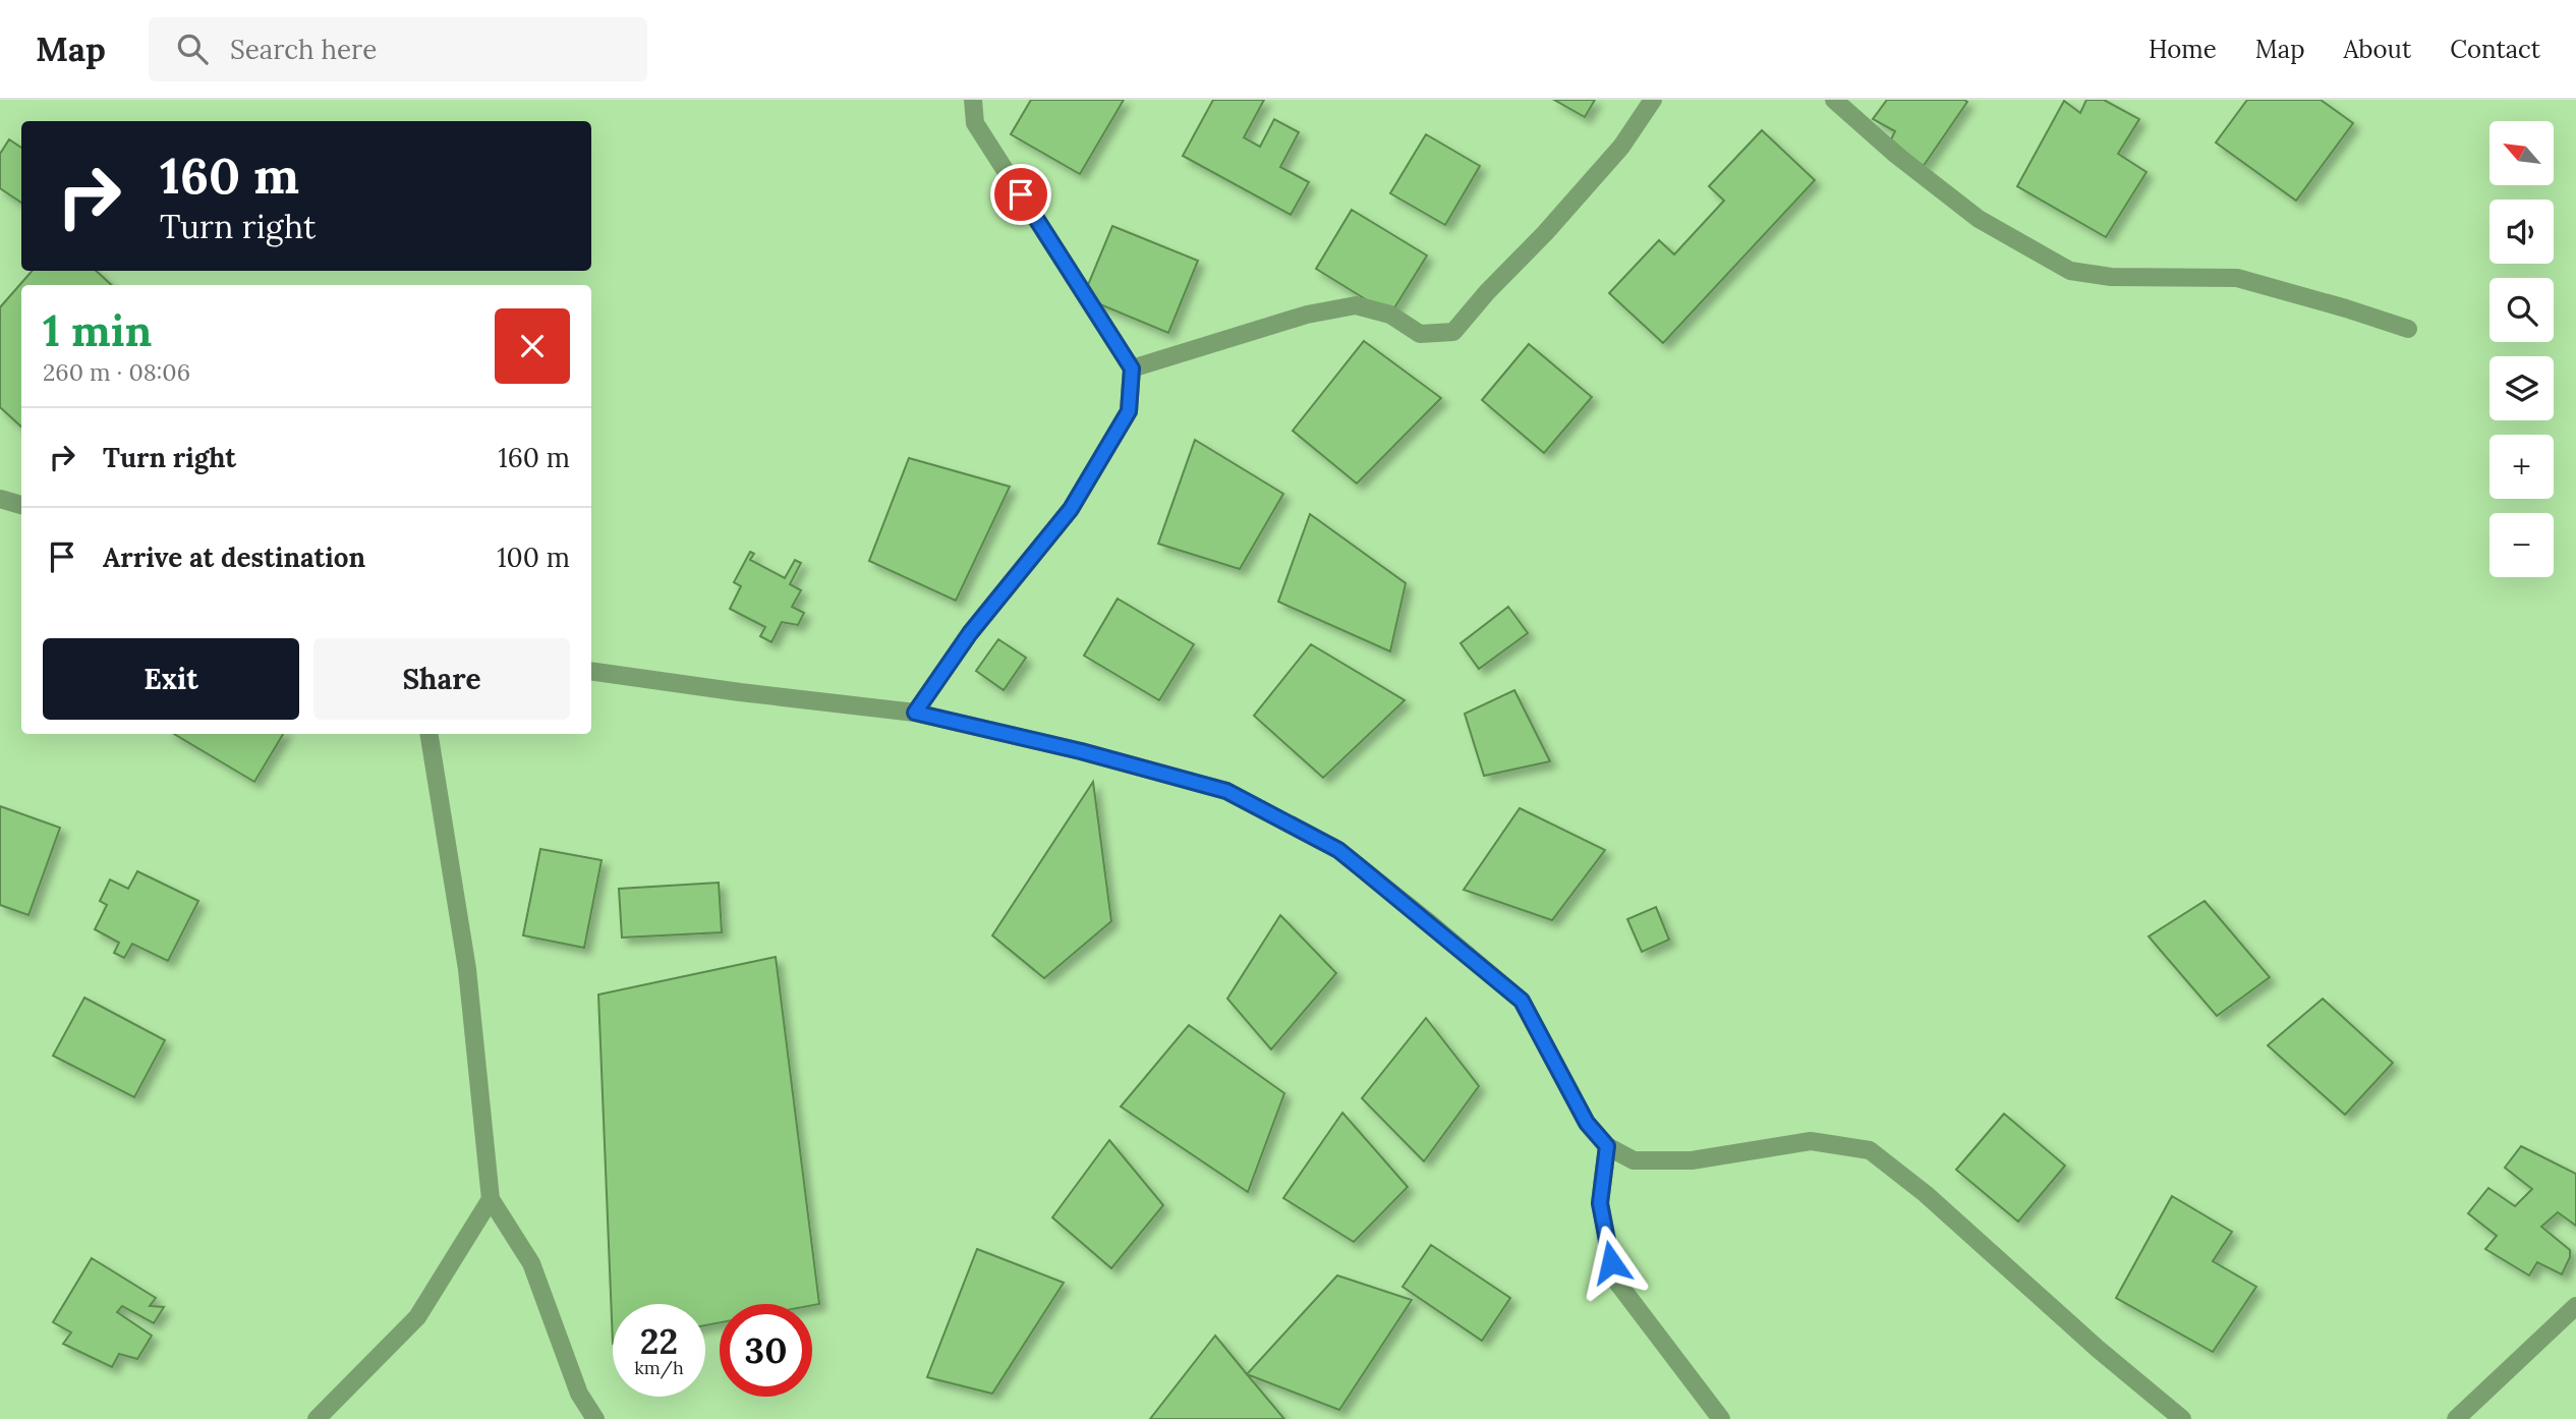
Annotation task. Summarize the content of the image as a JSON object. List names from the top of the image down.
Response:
{
  "north": "top left",
  "page": {
    "header": "Map",
    "search": "Search here",
    "nav": [
      "Home",
      "Map",
      "About",
      "Contact"
    ],
    "map_buttons": ["+", "−"],
    "turn": ["160 m", "Turn right"],
    "heading": ["1 min", "260 m · 08:06"],
    "list": [
      {
        "name": "Turn right",
        "value": "160 m"
      },
      {
        "name": "Arrive at destination",
        "value": "100 m"
      }
    ],
    "buttons": ["Exit", "Share"],
    "speed": "22 km/h",
    "limit": "30"
  }
}
